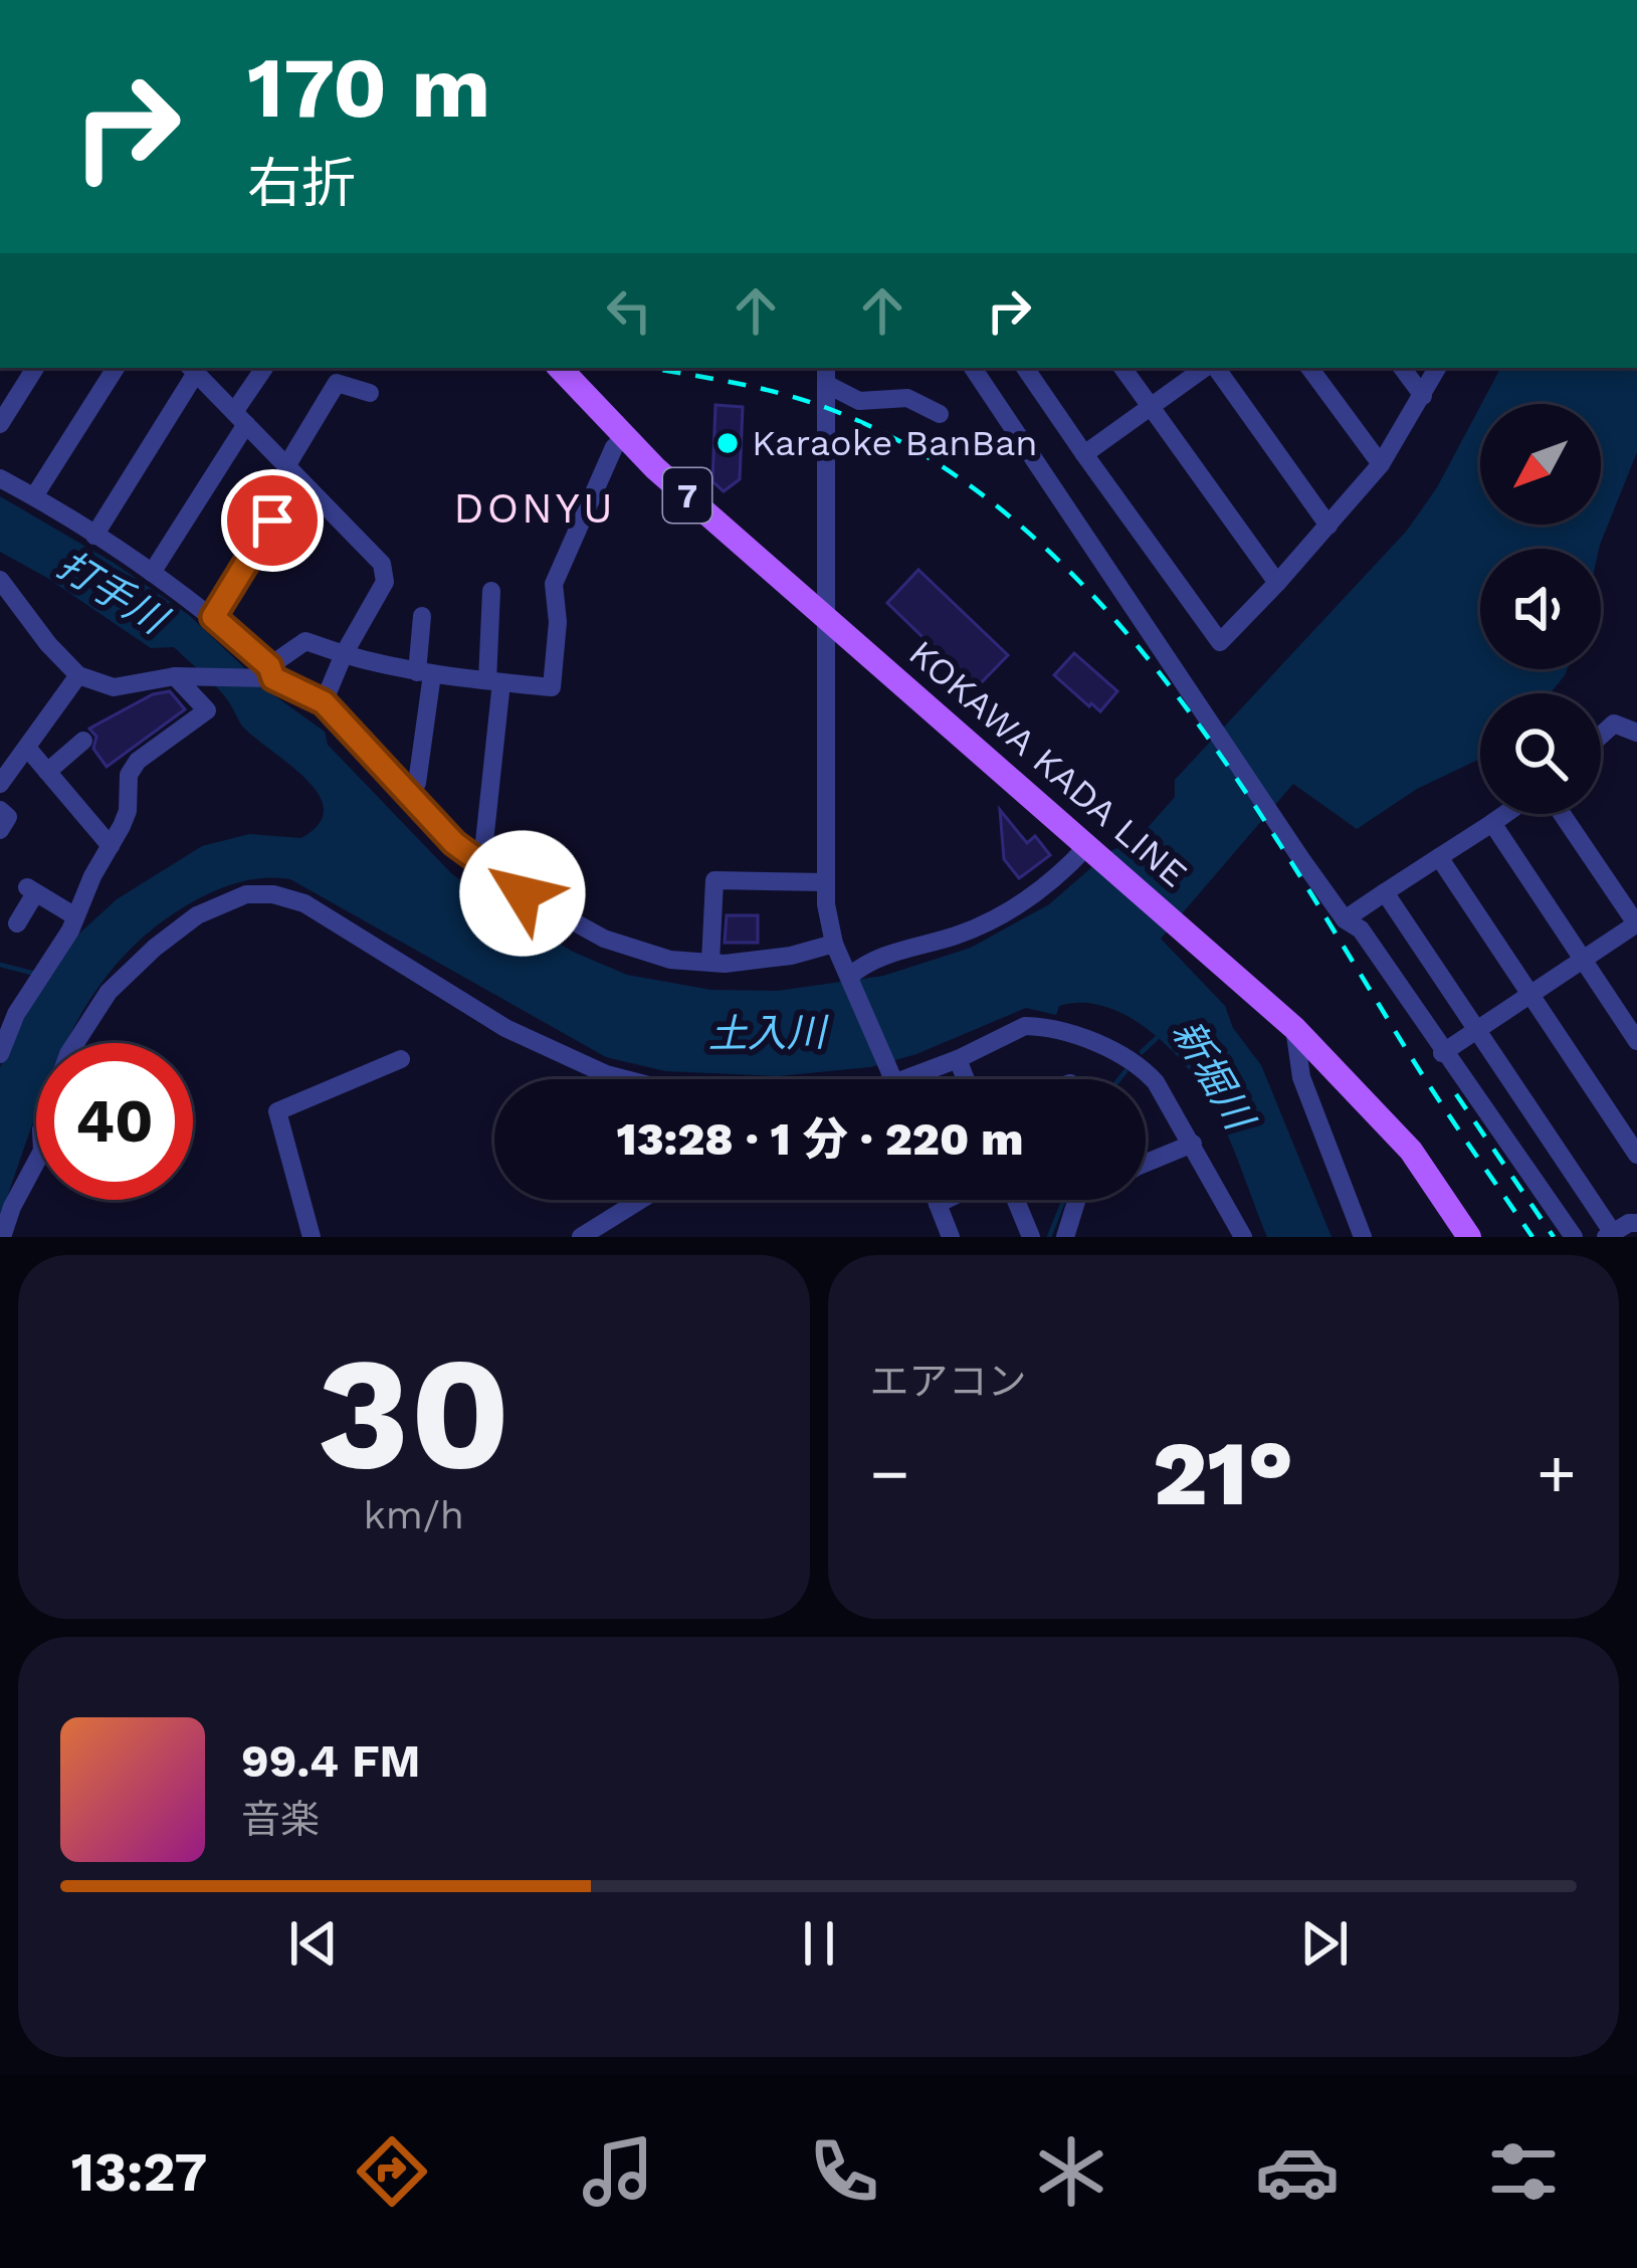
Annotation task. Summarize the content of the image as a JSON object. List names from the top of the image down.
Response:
{
  "streets": {
    "main road": ["7", "KOKAWA KADA LINE"]
  },
  "districts": ["DONYU"],
  "water": ["打手川", "土入川", "新堀川"],
  "places": ["Karaoke BanBan"],
  "north": "bottom left",
  "page": {
    "turn": ["170 m", "右折"],
    "limit": "40",
    "trip": "13:28 · 1 分 · 220 m",
    "tile": [
      ["30", "km/h"],
      "エアコン"
    ],
    "heat": ["−", "21°", "+"],
    "song": ["99.4 FM", "音楽"],
    "tabs": "13:27"
  }
}
